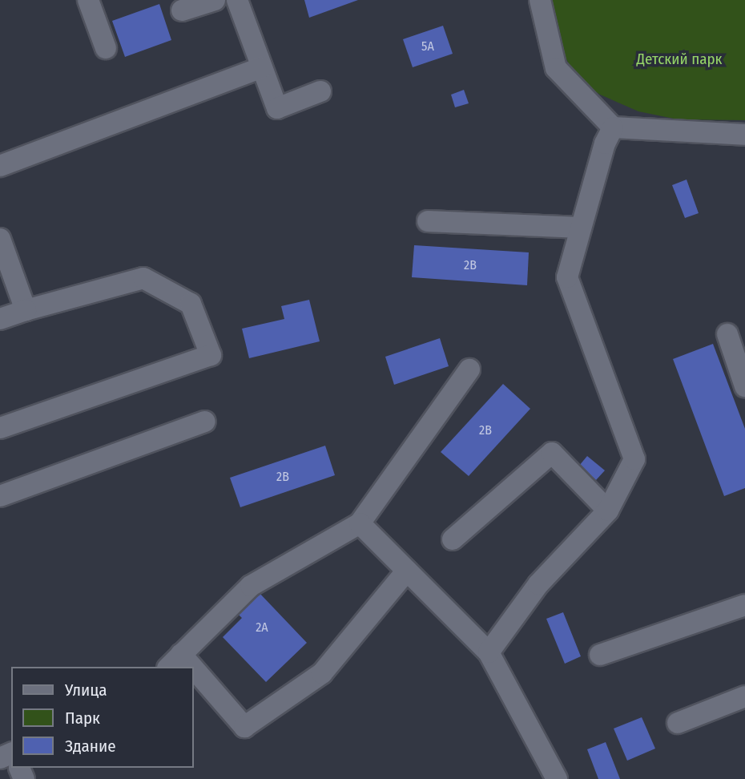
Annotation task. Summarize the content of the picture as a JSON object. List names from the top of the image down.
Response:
{
  "parks": ["Детский парк"],
  "house_numbers": [
    "5А",
    "2В",
    "2В",
    "2В",
    "2А"
  ],
  "legend": ["Улица", "Парк", "Здание"]
}
